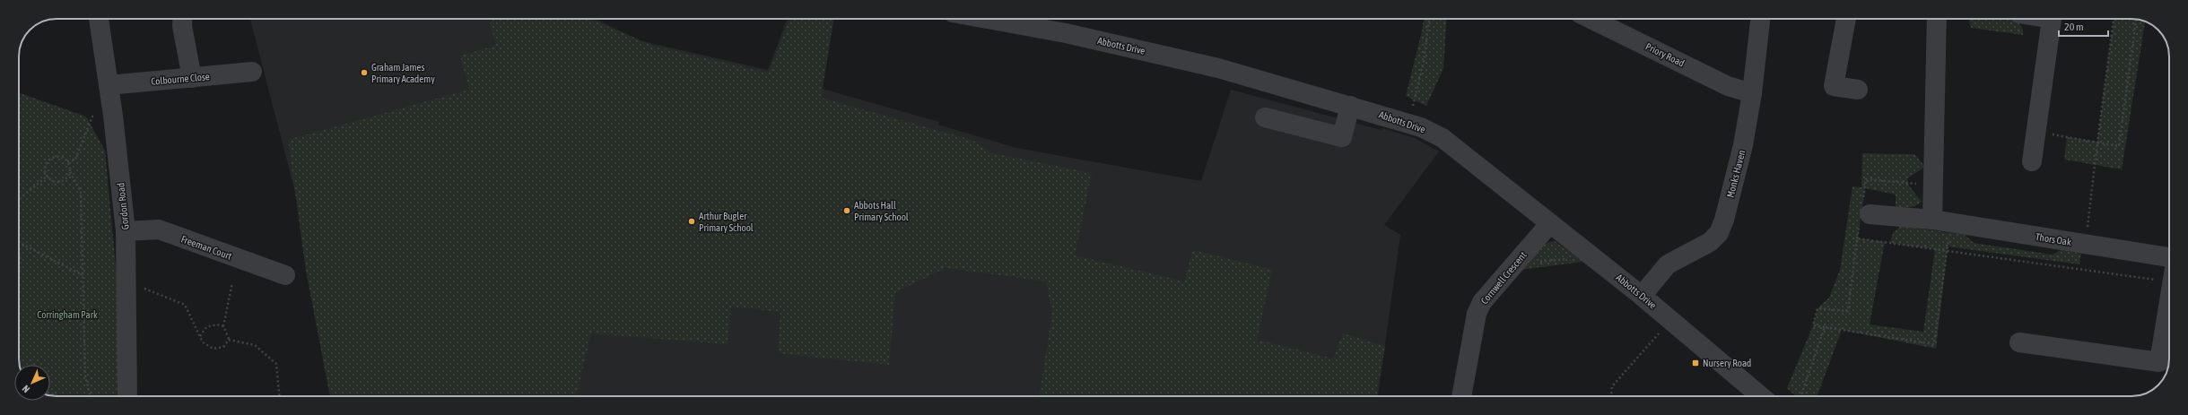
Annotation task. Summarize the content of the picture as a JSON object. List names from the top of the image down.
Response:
{
  "streets": {
    "street": [
      "Abbotts Drive",
      "Priory Road",
      "Colbourne Close",
      "Monks Haven",
      "Gordon Road",
      "Thors Oak",
      "Freeman Court",
      "Cornwell Crescent"
    ]
  },
  "crossings": [
    ["Abbotts Drive", "Monks Haven"],
    ["Abbotts Drive", "Cornwell Crescent"],
    ["Priory Road", "Monks Haven"],
    ["Colbourne Close", "Gordon Road"],
    ["Gordon Road", "Freeman Court"]
  ],
  "parks": ["Corringham Park"],
  "places": {
    "other": ["Graham James Primary Academy", "Abbots Hall Primary School", "Arthur Bugler Primary School"],
    "transit": ["Nursery Road"]
  },
  "scale_bar": "20 m",
  "north": "bottom left"
}
